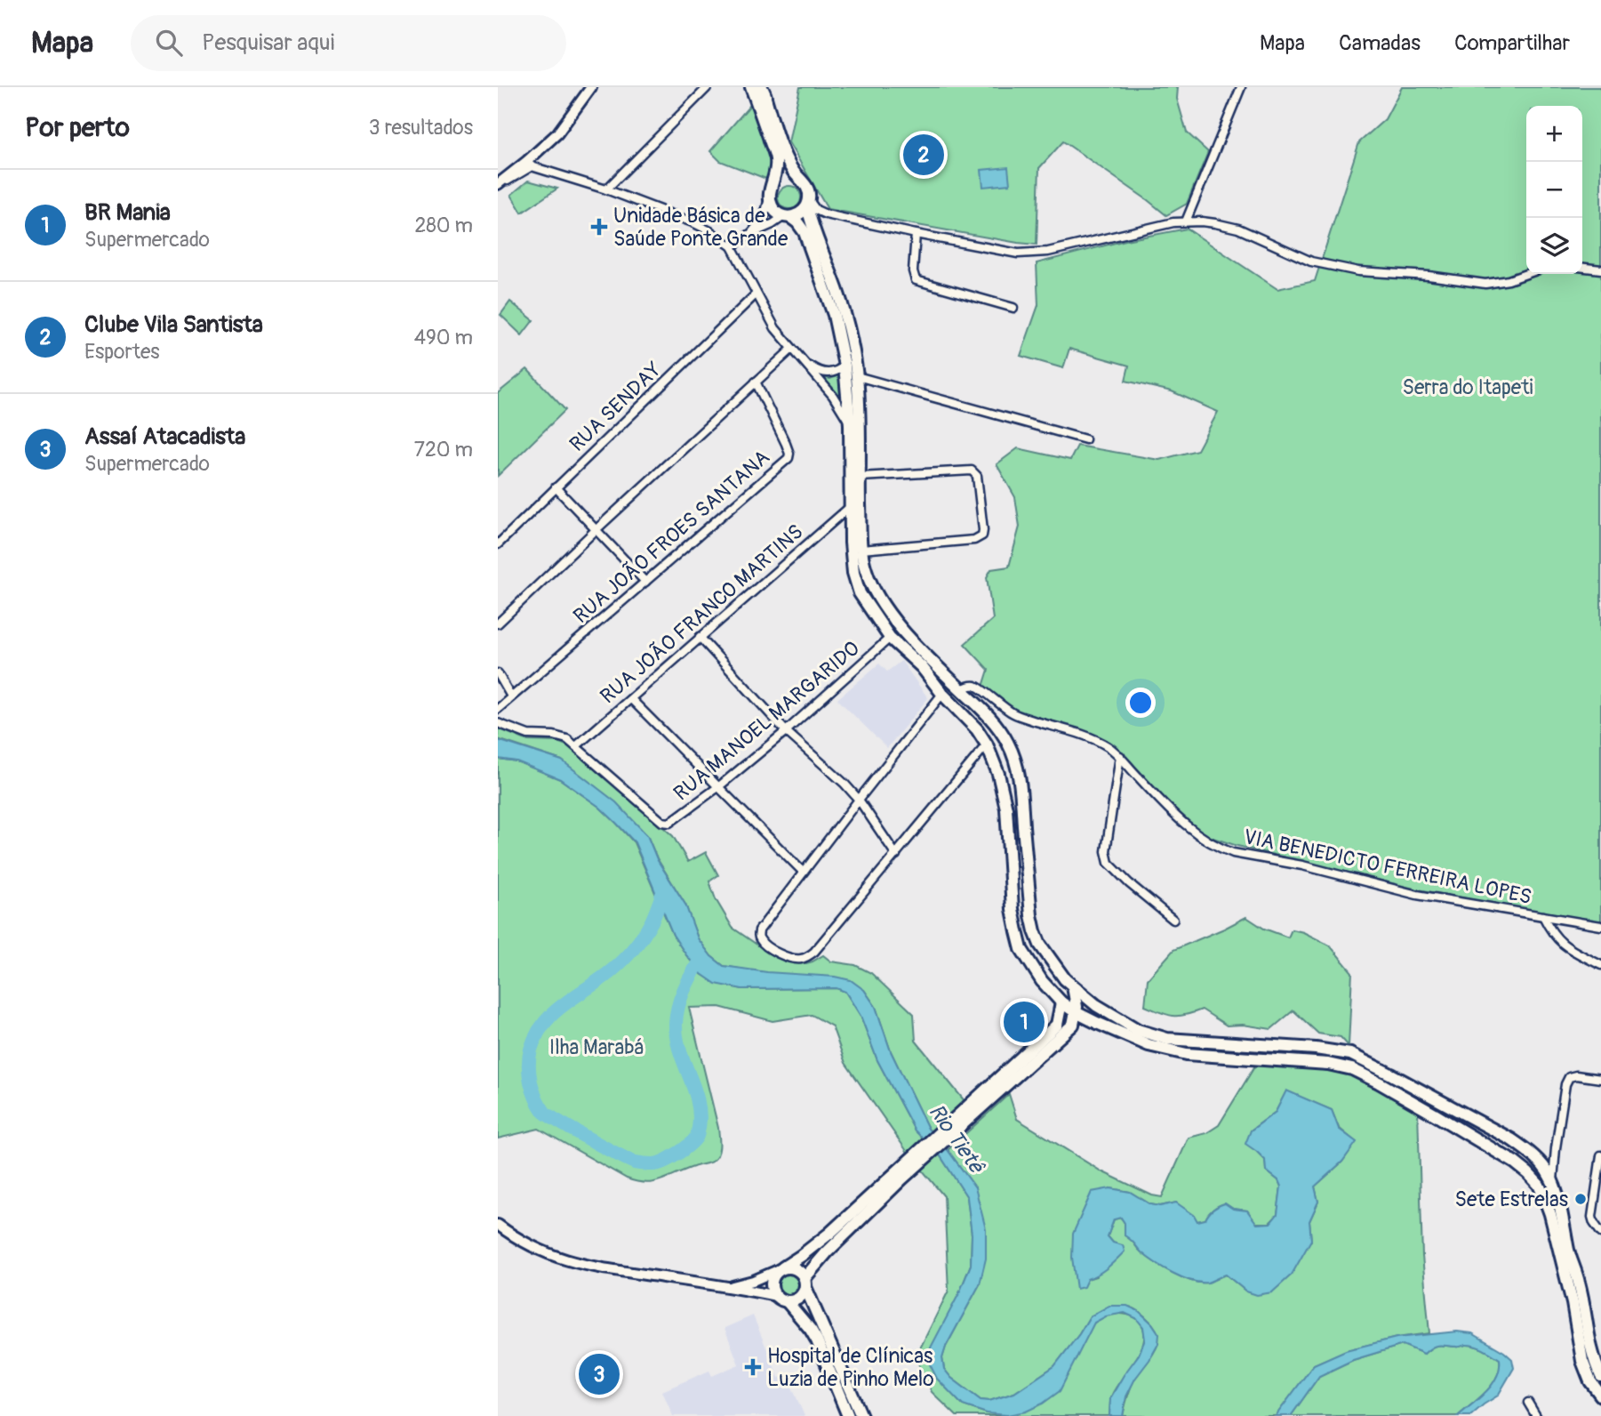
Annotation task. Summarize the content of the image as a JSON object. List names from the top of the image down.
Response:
{
  "streets": {
    "street": [
      "RUA SENDAY",
      "RUA JOÃO FROES SANTANA",
      "RUA JOÃO FRANCO MARTINS",
      "RUA MANOEL MARGARIDO",
      "VIA BENEDICTO FERREIRA LOPES"
    ]
  },
  "crossings": [
    ["RUA JOÃO FRANCO MARTINS", "RUA MANOEL MARGARIDO"]
  ],
  "water": ["Rio Tietê"],
  "parks": ["Serra do Itapeti", "Ilha Marabá"],
  "places": {
    "health": ["Unidade Básica de Saúde Ponte Grande", "Hospital de Clínicas Luzia de Pinho Melo"],
    "other": ["Sete Estrelas"]
  },
  "page": {
    "header": "Mapa",
    "search": "Pesquisar aqui",
    "nav": ["Mapa", "Camadas", "Compartilhar"],
    "heading": ["Por perto", "3 resultados"],
    "map_buttons": ["+", "−"],
    "pins": ["2", "1", "3"],
    "list": [
      {
        "mark": "1",
        "name": "BR Mania",
        "note": "Supermercado",
        "value": "280 m"
      },
      {
        "mark": "2",
        "name": "Clube Vila Santista",
        "note": "Esportes",
        "value": "490 m"
      },
      {
        "mark": "3",
        "name": "Assaí Atacadista",
        "note": "Supermercado",
        "value": "720 m"
      }
    ]
  }
}
